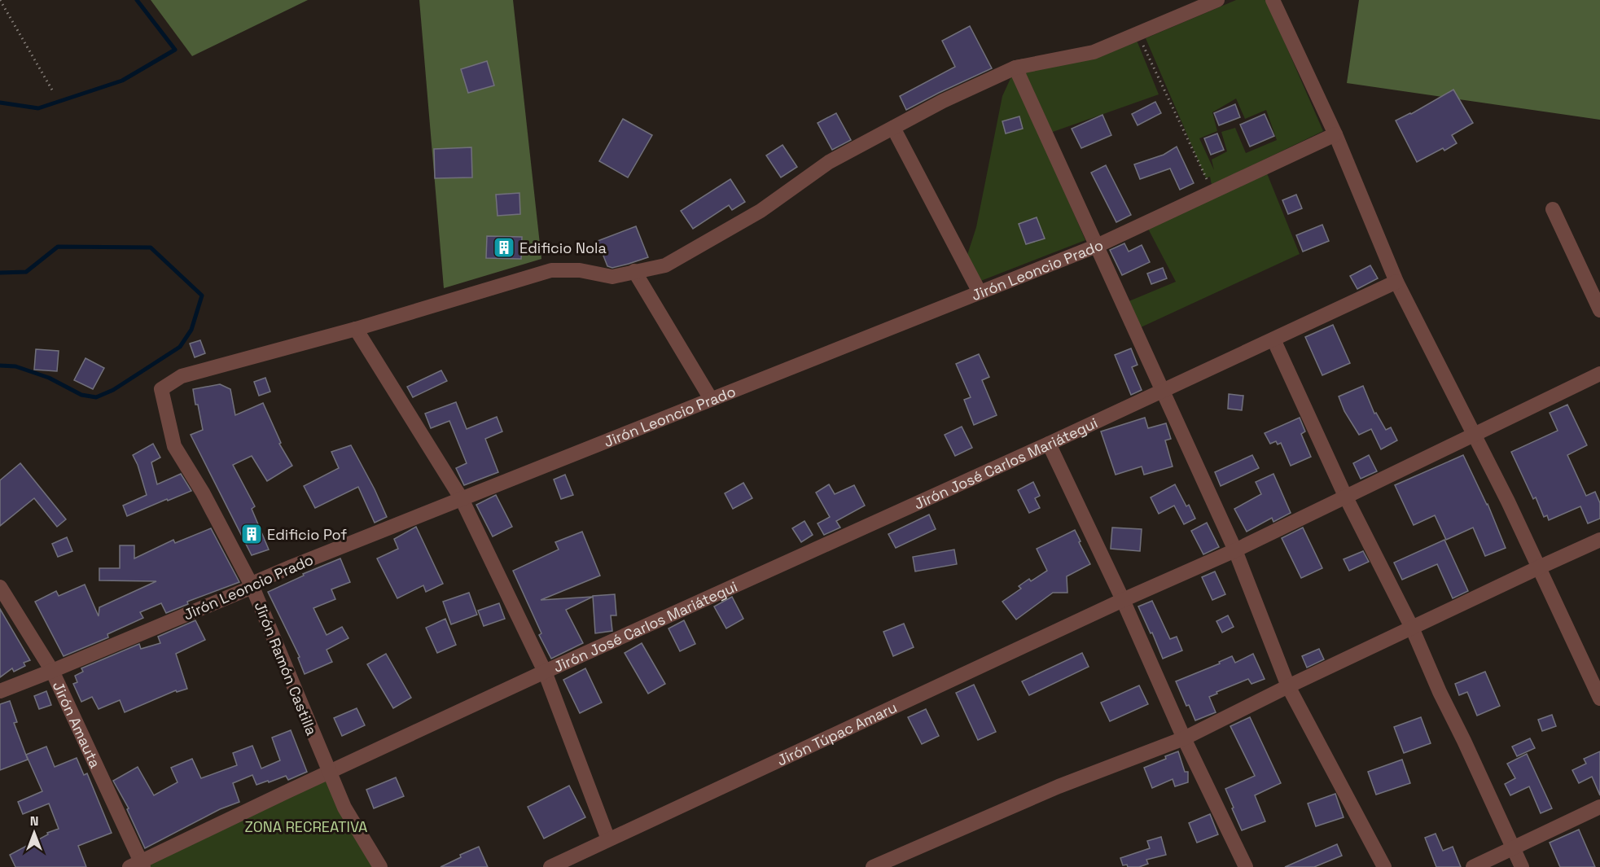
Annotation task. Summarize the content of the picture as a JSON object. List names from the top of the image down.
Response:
{
  "streets": {
    "street": [
      "Jirón Leoncio Prado",
      "Jirón José Carlos Mariátegui",
      "Jirón Ramón Castilla",
      "Jirón Amauta",
      "Jirón Túpac Amaru"
    ]
  },
  "crossings": [
    ["Jirón Leoncio Prado", "Jirón Ramón Castilla"],
    ["Jirón Leoncio Prado", "Jirón Amauta"],
    ["Jirón José Carlos Mariátegui", "Jirón Ramón Castilla"],
    ["Jirón José Carlos Mariátegui", "Jirón Amauta"]
  ],
  "parks": ["ZONA RECREATIVA"],
  "places": {
    "building": ["Edificio Nola", "Edificio Pof"]
  },
  "north": "top"
}
